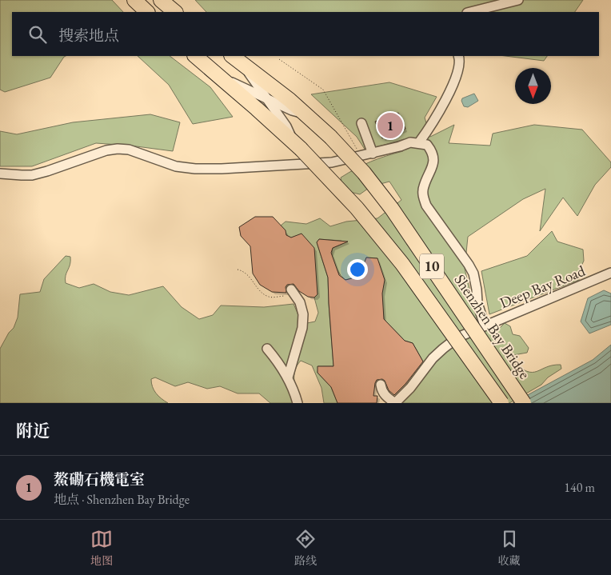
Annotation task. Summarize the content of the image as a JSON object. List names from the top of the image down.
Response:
{
  "streets": {
    "highway": ["10", "Shenzhen Bay Bridge"],
    "street": ["Deep Bay Road"]
  },
  "crossings": [
    ["10", "Shenzhen Bay Bridge"]
  ],
  "north": "bottom",
  "page": {
    "search": "搜索地点",
    "pins": "1",
    "heading": "附近",
    "list": [
      {
        "mark": "1",
        "name": "鰲磡石機電室",
        "note": "地点 · Shenzhen Bay Bridge",
        "value": "140 m"
      }
    ],
    "nav": ["地图", "路线", "收藏"]
  }
}
